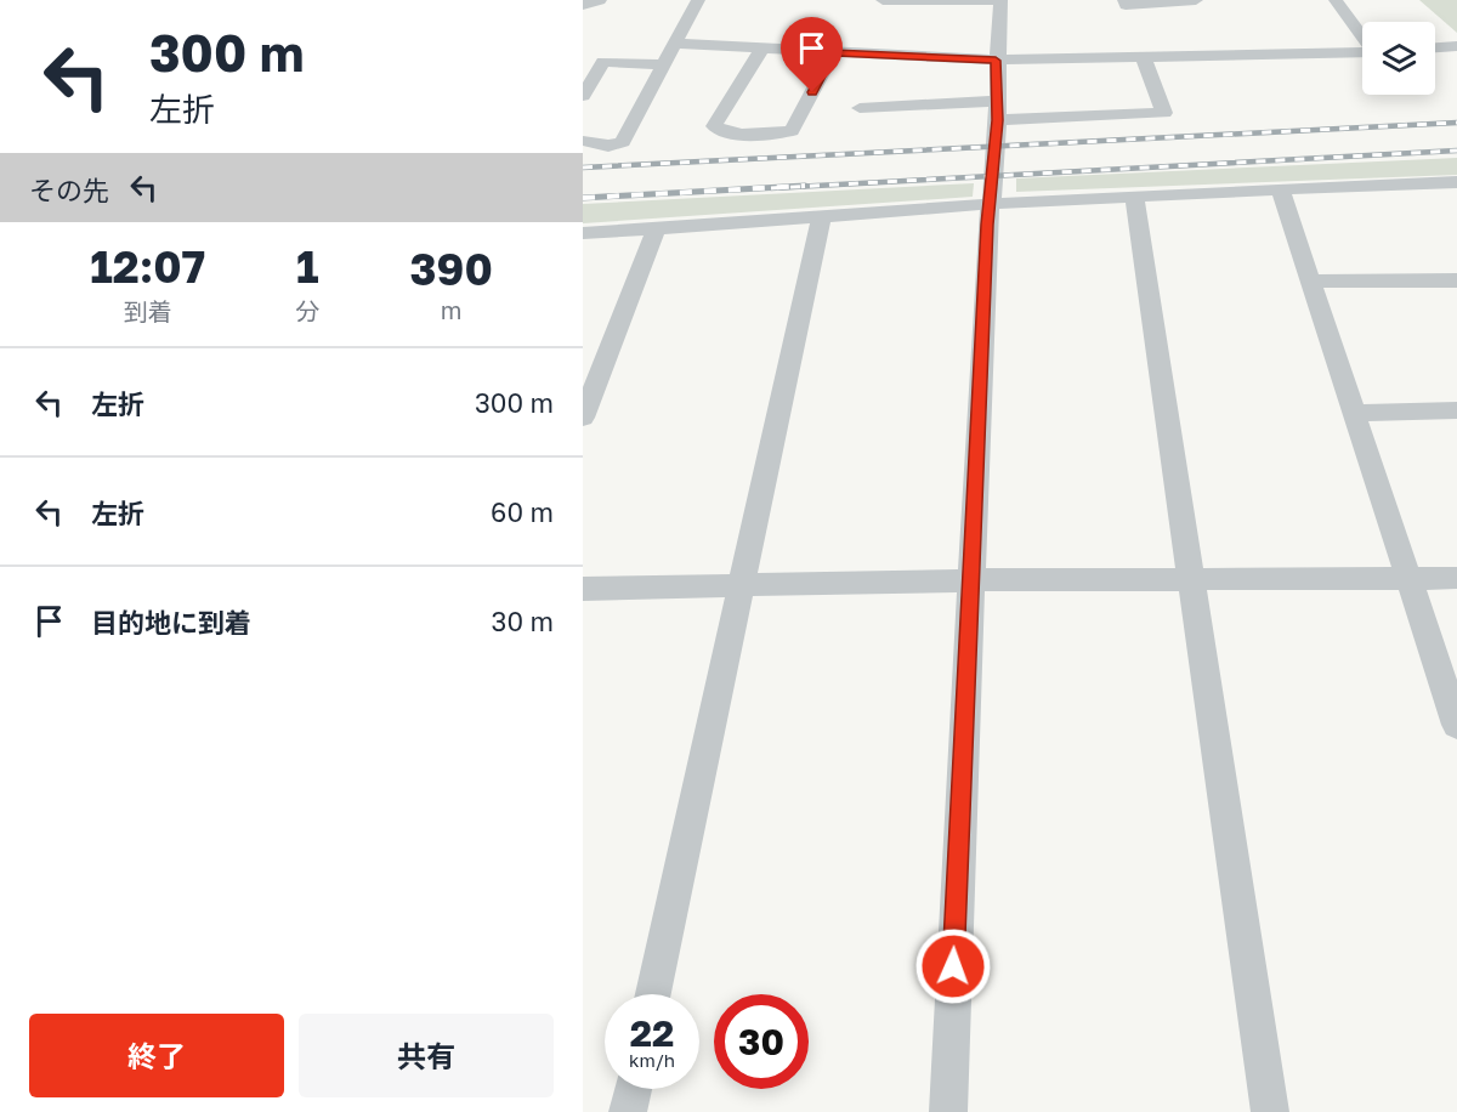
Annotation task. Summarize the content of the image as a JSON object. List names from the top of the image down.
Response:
{
  "page": {
    "turn": ["300 m", "左折"],
    "then": "その先",
    "eta": [
      "12:07",
      "到着",
      "1",
      "分",
      "390",
      "m"
    ],
    "list": [
      {
        "name": "左折",
        "value": "300 m"
      },
      {
        "name": "左折",
        "value": "60 m"
      },
      {
        "name": "目的地に到着",
        "value": "30 m"
      }
    ],
    "speed": "22 km/h",
    "limit": "30",
    "buttons": ["終了", "共有"]
  }
}
